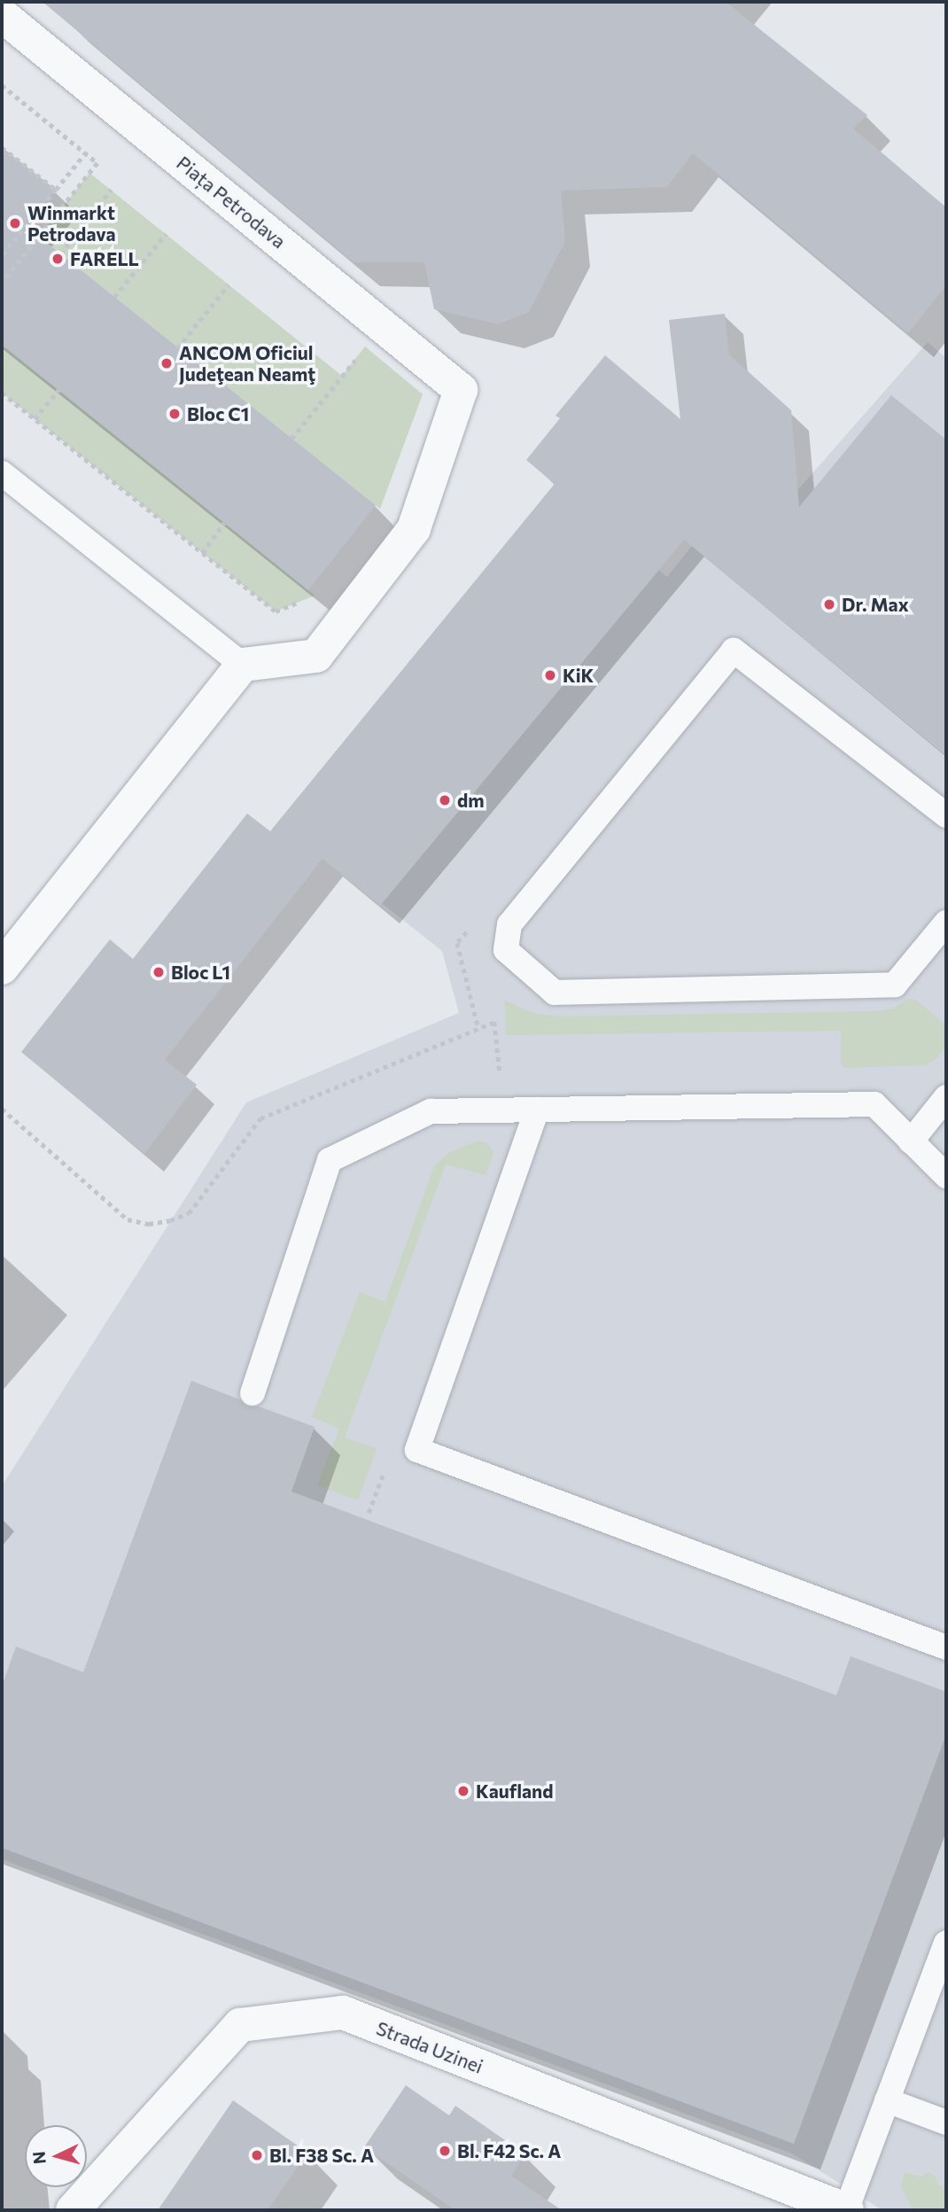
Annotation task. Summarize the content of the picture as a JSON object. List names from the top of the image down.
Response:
{
  "streets": {
    "street": ["Piața Petrodava", "Strada Uzinei"]
  },
  "places": [
    "Winmarkt Petrodava",
    "FARELL",
    "ANCOM Oficiul Judeţean Neamţ",
    "Bloc C1",
    "Dr. Max",
    "KiK",
    "dm",
    "Bloc L1",
    "Kaufland",
    "Bl. F42 Sc. A",
    "Bl. F38 Sc. A"
  ],
  "north": "left"
}
